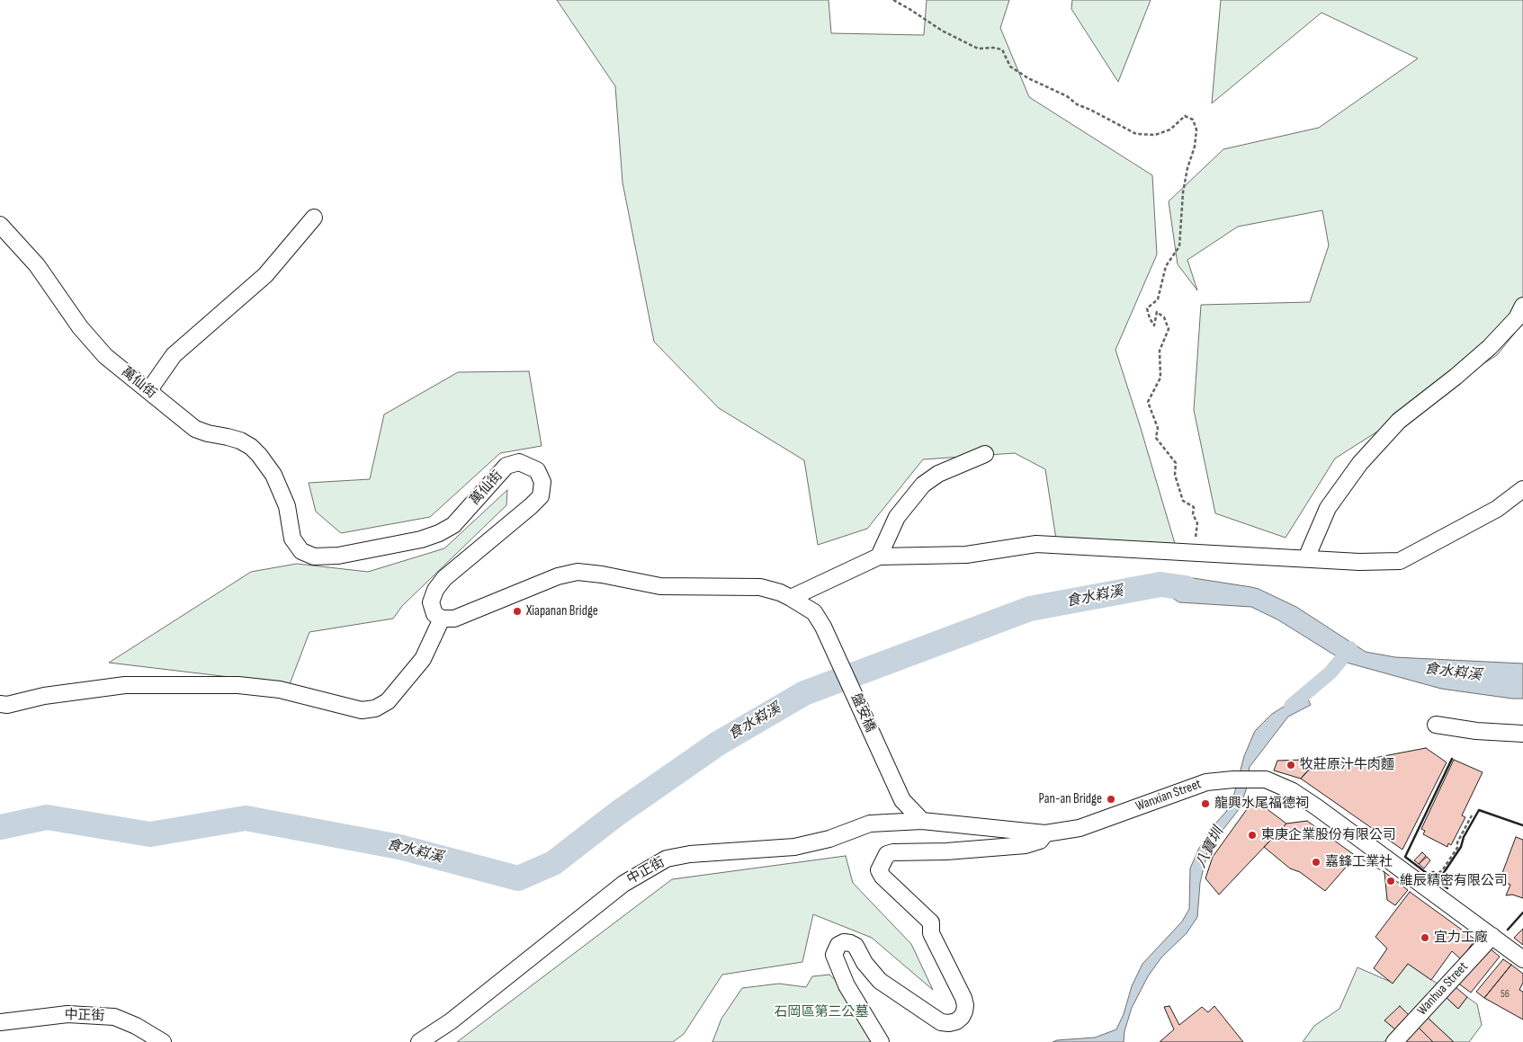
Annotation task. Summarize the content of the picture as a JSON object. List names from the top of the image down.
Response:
{
  "streets": {
    "street": [
      "萬仙街",
      "盤安橋",
      "Wanxian Street",
      "中正街",
      "Wanhua Street"
    ]
  },
  "crossings": [
    ["盤安橋", "Wanxian Street"],
    ["盤安橋", "中正街"],
    ["Wanxian Street", "中正街"],
    ["Wanxian Street", "Wanhua Street"]
  ],
  "water": ["食水嵙溪", "八寶圳"],
  "parks": ["石岡區第三公墓"],
  "places": [
    "Xiapanan Bridge",
    "牧莊原汁牛肉麵",
    "Pan-an Bridge",
    "龍興水尾福德祠",
    "東庚企業股份有限公司",
    "嘉鋒工業社",
    "維辰精密有限公司",
    "宜力工廠"
  ],
  "house_numbers": ["56"]
}
